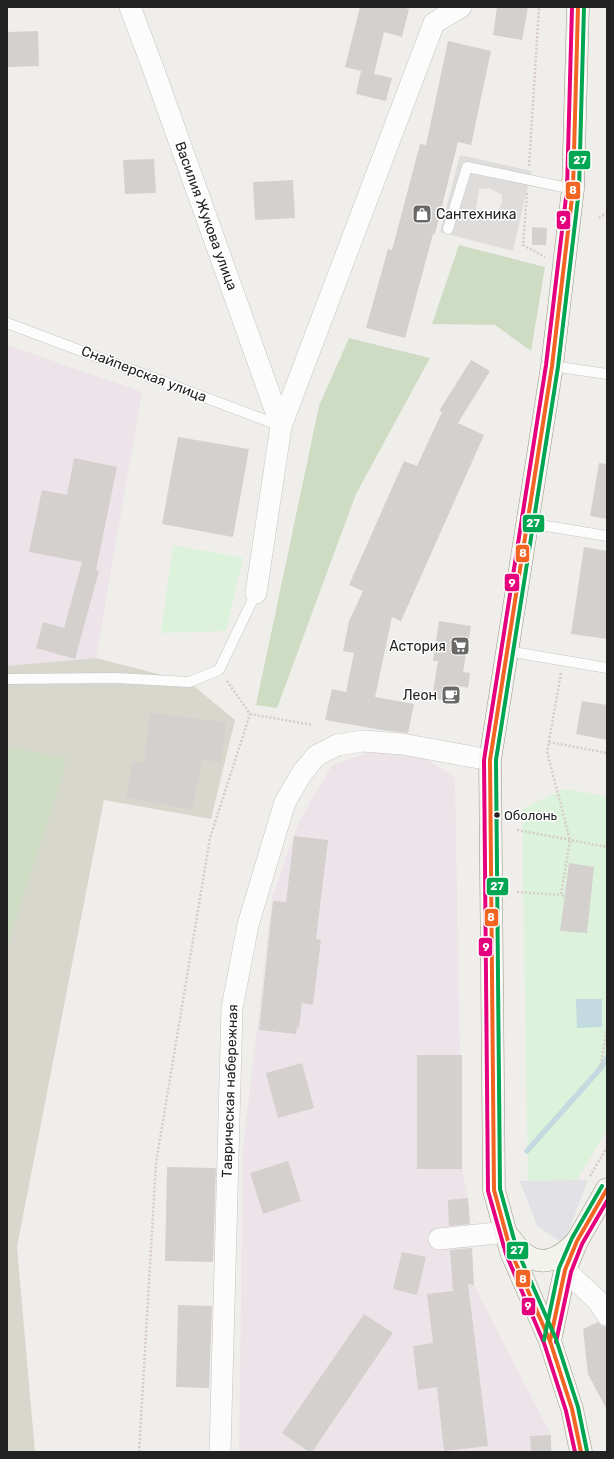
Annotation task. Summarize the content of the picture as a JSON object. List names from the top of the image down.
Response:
{
  "streets": {
    "street": ["Василия Жукова улица", "Таврическая набережная"],
    "lane": ["Снайперская улица"]
  },
  "crossings": [
    ["Василия Жукова улица", "Снайперская улица"]
  ],
  "places": {
    "shop": ["Сантехника"],
    "supermarket": ["Астория"],
    "cafe": ["Леон"],
    "other": ["Оболонь"]
  },
  "lines": ["transit line 8", "transit line 9", "transit line 27"]
}
